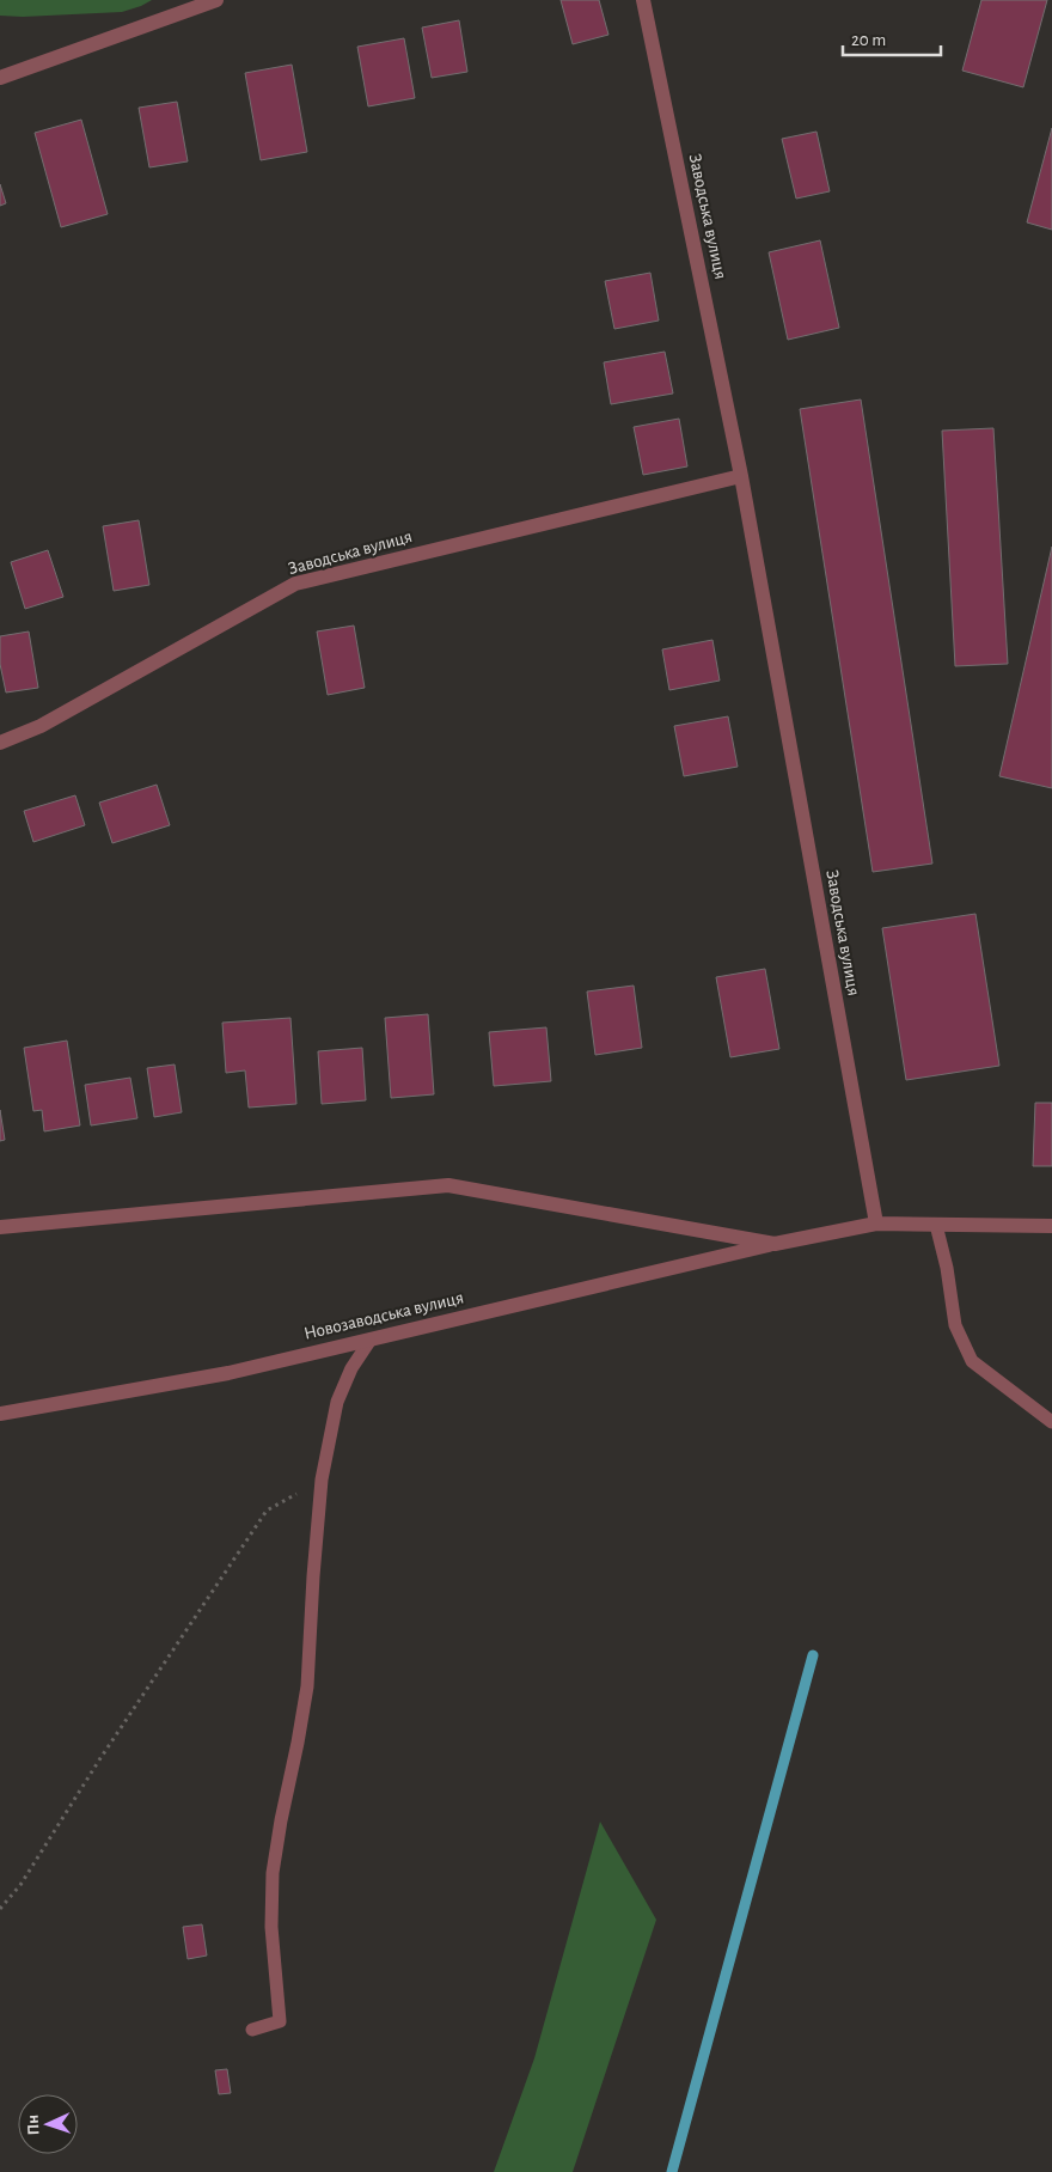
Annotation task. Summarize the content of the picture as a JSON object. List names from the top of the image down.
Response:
{
  "streets": {
    "street": ["Заводська вулиця", "Новозаводська вулиця"]
  },
  "crossings": [
    ["Заводська вулиця", "Новозаводська вулиця"]
  ],
  "scale_bar": "20 m",
  "north": "left"
}
